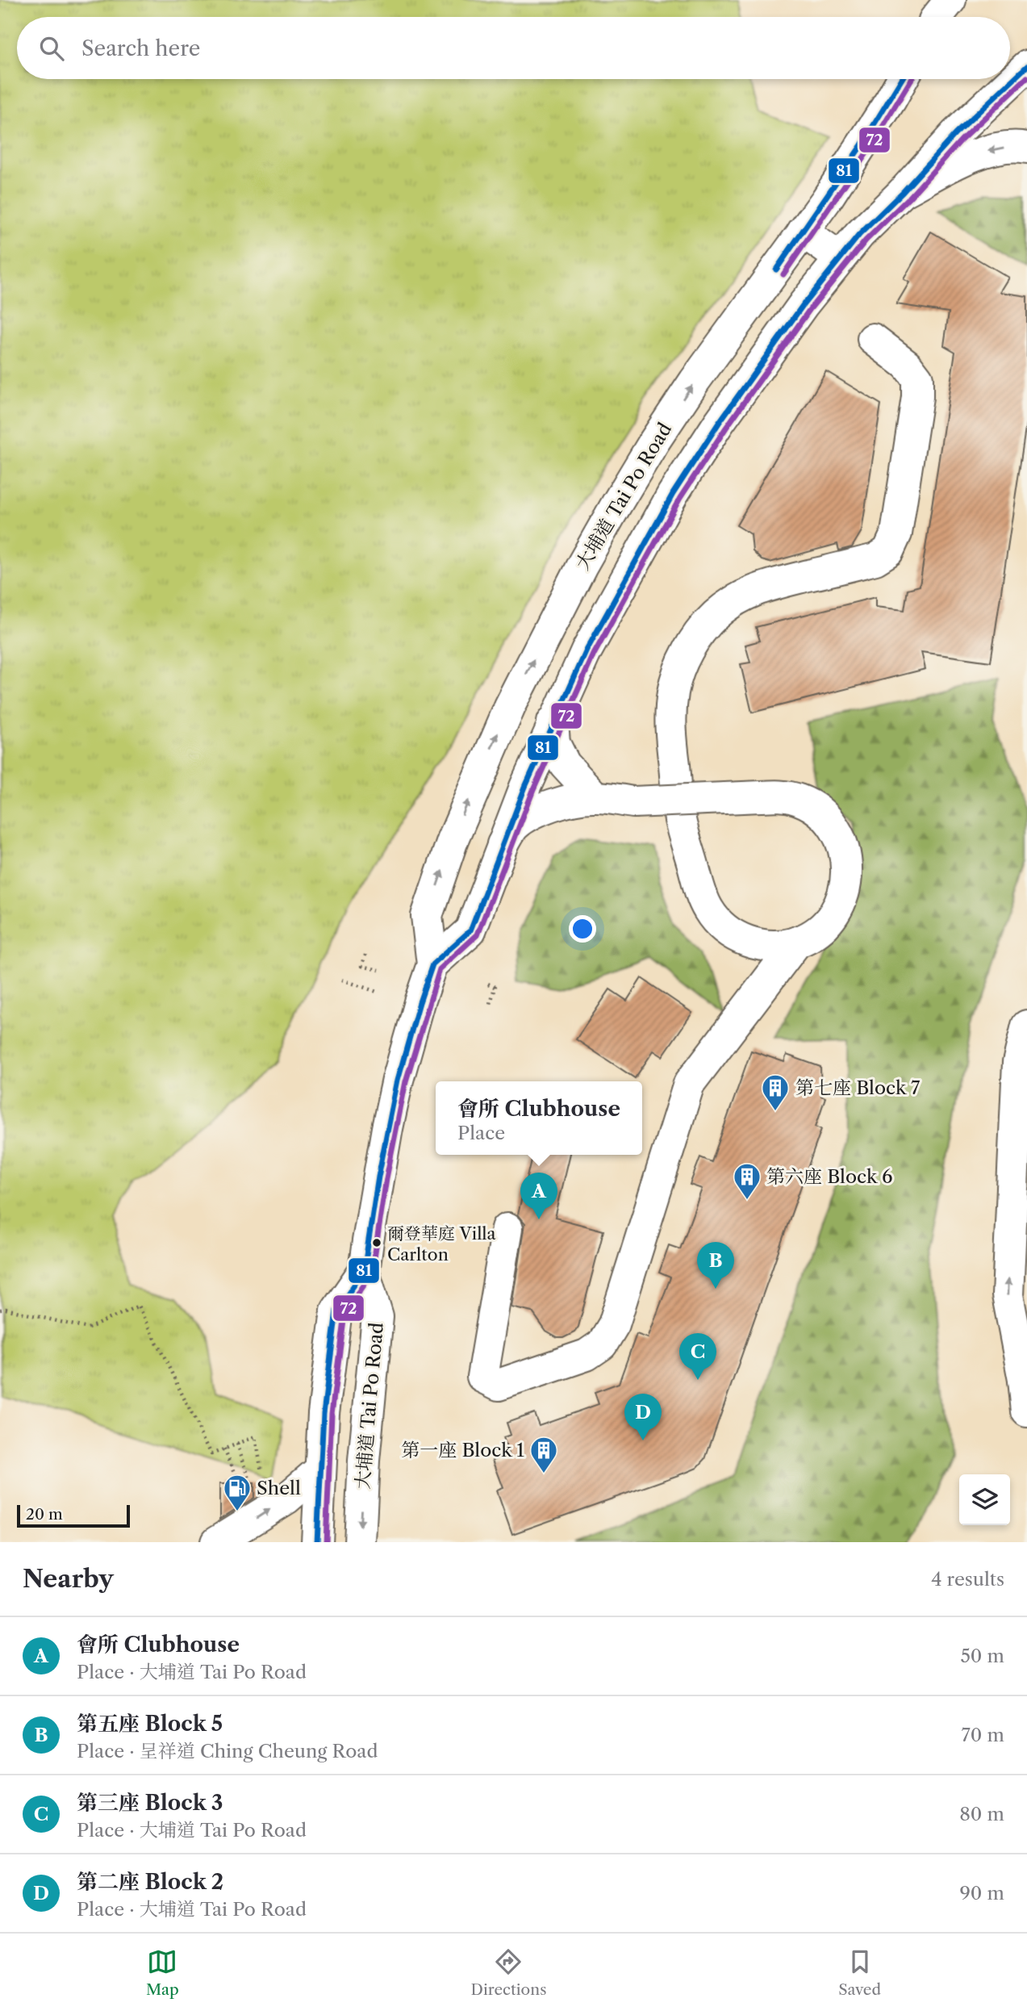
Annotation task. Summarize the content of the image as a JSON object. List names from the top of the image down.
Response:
{
  "streets": {
    "main road": ["大埔道 Tai Po Road"]
  },
  "places": {
    "building": ["第七座 Block 7", "第六座 Block 6", "第一座 Block 1"],
    "other": ["爾登華庭 Villa Carlton"],
    "fuel station": ["Shell"]
  },
  "lines": ["transit line 81", "transit line 72"],
  "scale_bar": "20 m",
  "page": {
    "search": "Search here",
    "popup": ["會所 Clubhouse", "Place"],
    "pins": [
      "A",
      "B",
      "C",
      "D"
    ],
    "scale": "20 m",
    "heading": ["Nearby", "4 results"],
    "list": [
      {
        "mark": "A",
        "name": "會所 Clubhouse",
        "note": "Place · 大埔道 Tai Po Road",
        "value": "50 m"
      },
      {
        "mark": "B",
        "name": "第五座 Block 5",
        "note": "Place · 呈祥道 Ching Cheung Road",
        "value": "70 m"
      },
      {
        "mark": "C",
        "name": "第三座 Block 3",
        "note": "Place · 大埔道 Tai Po Road",
        "value": "80 m"
      },
      {
        "mark": "D",
        "name": "第二座 Block 2",
        "note": "Place · 大埔道 Tai Po Road",
        "value": "90 m"
      }
    ],
    "nav": ["Map", "Directions", "Saved"]
  }
}
